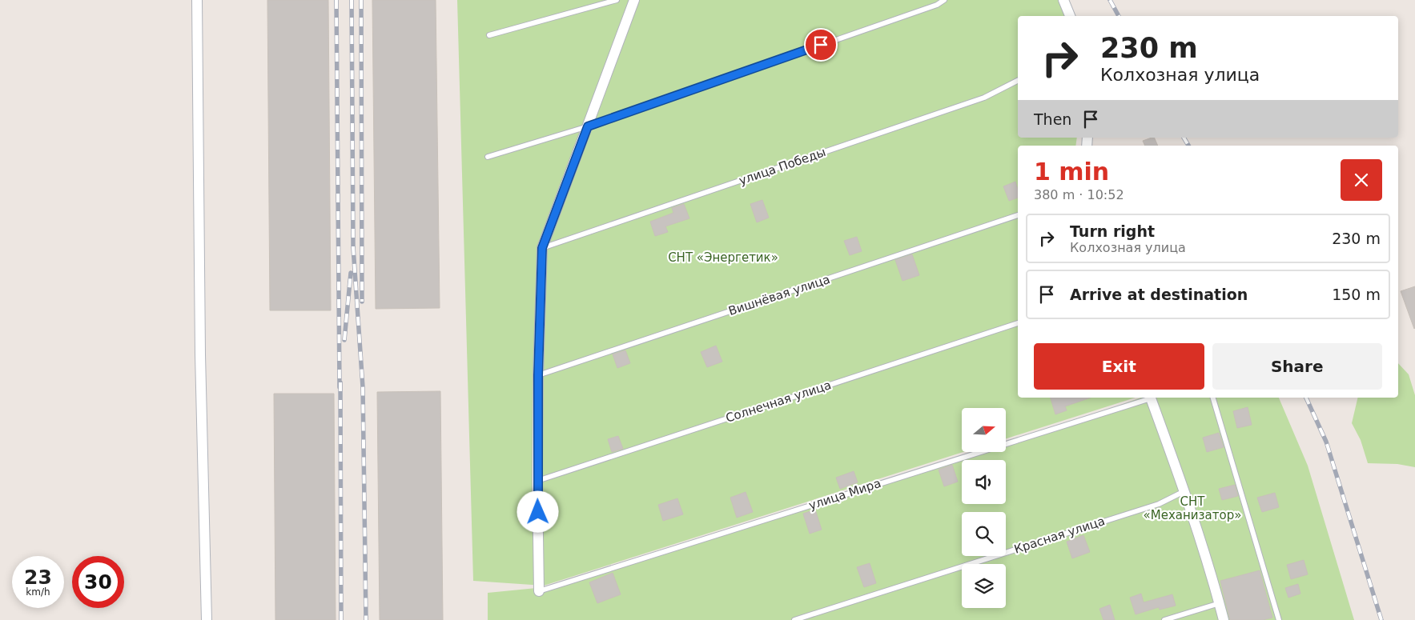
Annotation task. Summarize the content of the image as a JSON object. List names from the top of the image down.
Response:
{
  "streets": {
    "lane": [
      "улица Победы",
      "Вишнёвая улица",
      "Солнечная улица",
      "улица Мира",
      "Красная улица"
    ]
  },
  "parks": ["СНТ «Энергетик»", "СНТ «Механизатор»"],
  "north": "right",
  "page": {
    "turn": ["230 m", "Колхозная улица"],
    "then": "Then",
    "heading": ["1 min", "380 m · 10:52"],
    "list": [
      {
        "name": "Turn right",
        "note": "Колхозная улица",
        "value": "230 m"
      },
      {
        "name": "Arrive at destination",
        "value": "150 m"
      }
    ],
    "buttons": ["Exit", "Share"],
    "speed": "23 km/h",
    "limit": "30"
  }
}
